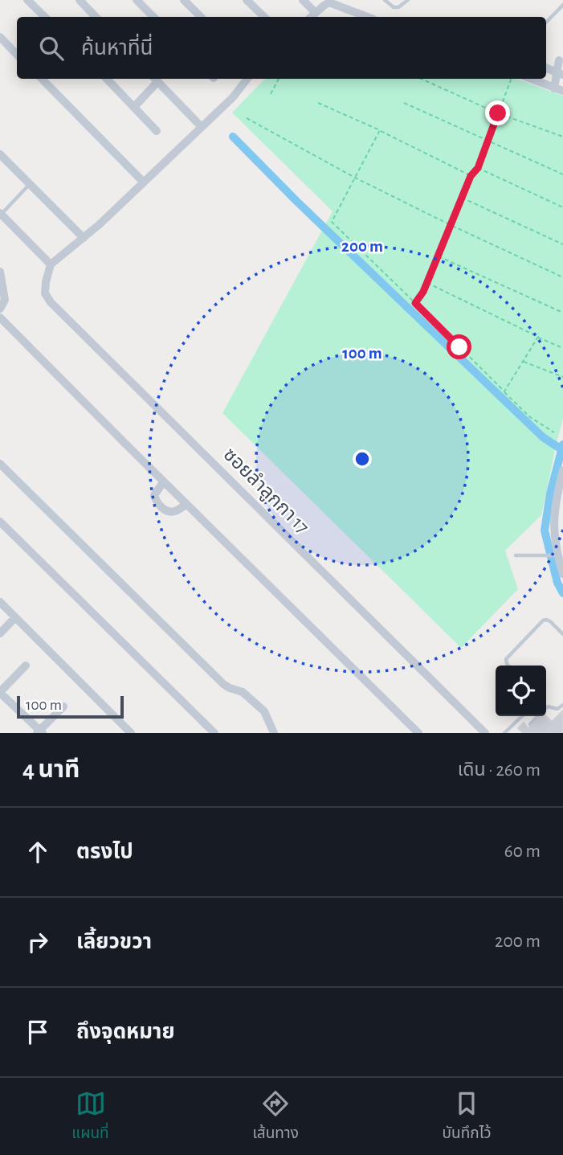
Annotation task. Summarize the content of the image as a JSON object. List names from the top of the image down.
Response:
{
  "streets": {
    "street": ["ซอยลำลูกกา 17"]
  },
  "scale_bar": "100 m",
  "page": {
    "search": "ค้นหาที่นี่",
    "scale": "100 m",
    "heading": ["4 นาที", "เดิน · 260 m"],
    "list": [
      ["ตรงไป", "60 m"],
      ["เลี้ยวขวา", "200 m"],
      "ถึงจุดหมาย"
    ],
    "nav": ["แผนที่", "เส้นทาง", "บันทึกไว้"]
  },
  "rings": ["200 m", "100 m"]
}
